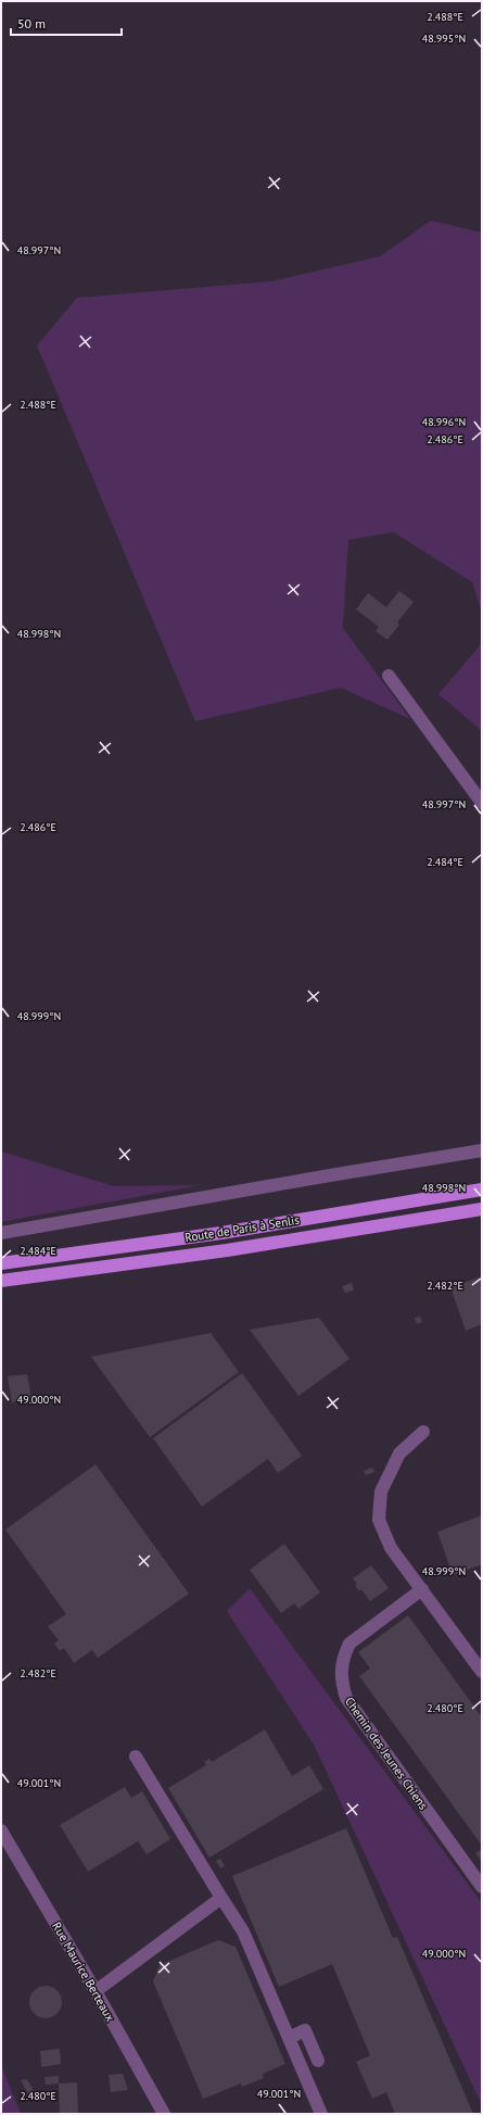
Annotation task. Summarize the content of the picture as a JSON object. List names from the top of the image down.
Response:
{
  "streets": {
    "main road": ["Route de Paris à Senlis"],
    "street": ["Chemin des Jeunes Chiens", "Rue Maurice Berteaux"]
  },
  "scale_bar": "50 m",
  "coordinates": [
    "2.488°E",
    "48.995°N",
    "48.997°N",
    "48.996°N",
    "2.486°E",
    "48.998°N",
    "2.484°E",
    "48.999°N",
    "2.482°E",
    "49.000°N",
    "2.480°E",
    "49.001°N"
  ]
}
